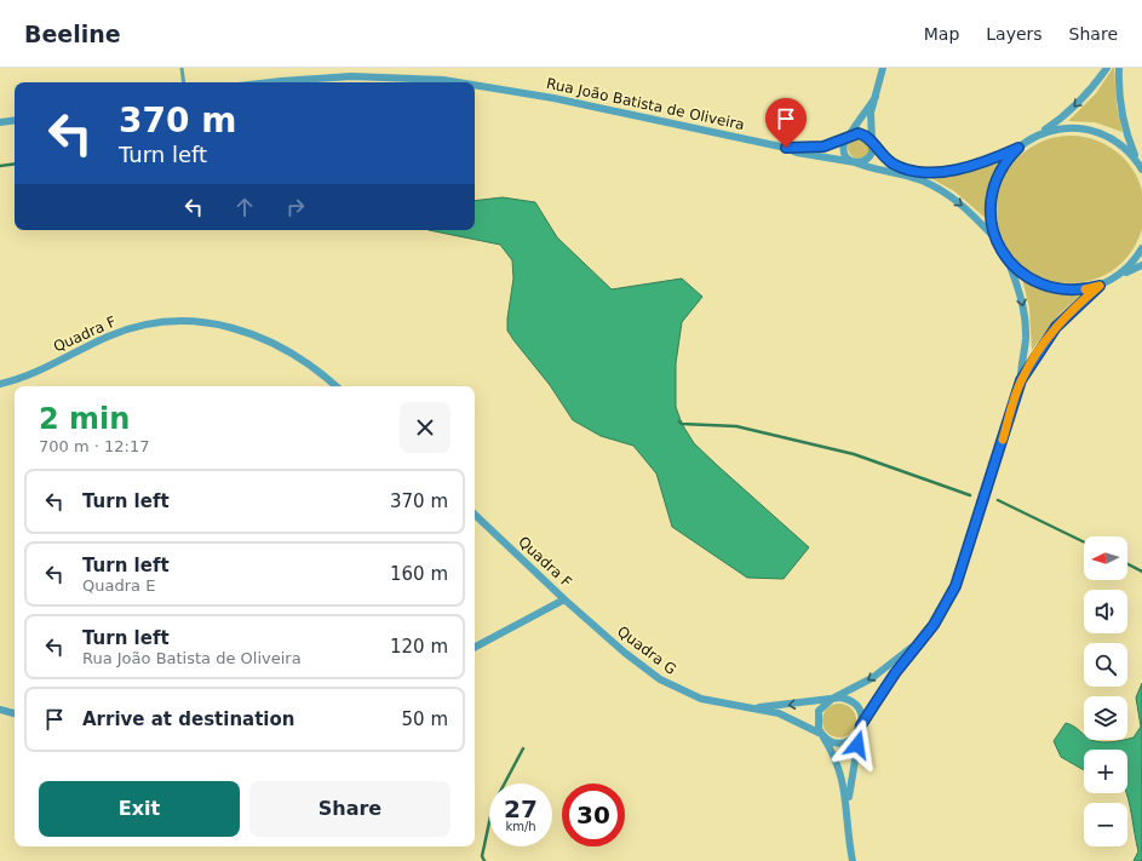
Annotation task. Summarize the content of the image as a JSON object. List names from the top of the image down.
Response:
{
  "streets": {
    "street": ["Rua João Batista de Oliveira", "Quadra F", "Quadra G"]
  },
  "crossings": [
    ["Quadra F", "Quadra G"]
  ],
  "north": "left",
  "page": {
    "header": "Beeline",
    "nav": ["Map", "Layers", "Share"],
    "turn": ["370 m", "Turn left"],
    "heading": ["2 min", "700 m · 12:17"],
    "list": [
      {
        "name": "Turn left",
        "value": "370 m"
      },
      {
        "name": "Turn left",
        "note": "Quadra E",
        "value": "160 m"
      },
      {
        "name": "Turn left",
        "note": "Rua João Batista de Oliveira",
        "value": "120 m"
      },
      {
        "name": "Arrive at destination",
        "value": "50 m"
      }
    ],
    "map_buttons": ["+", "−"],
    "buttons": ["Exit", "Share"],
    "speed": "27 km/h",
    "limit": "30"
  }
}
